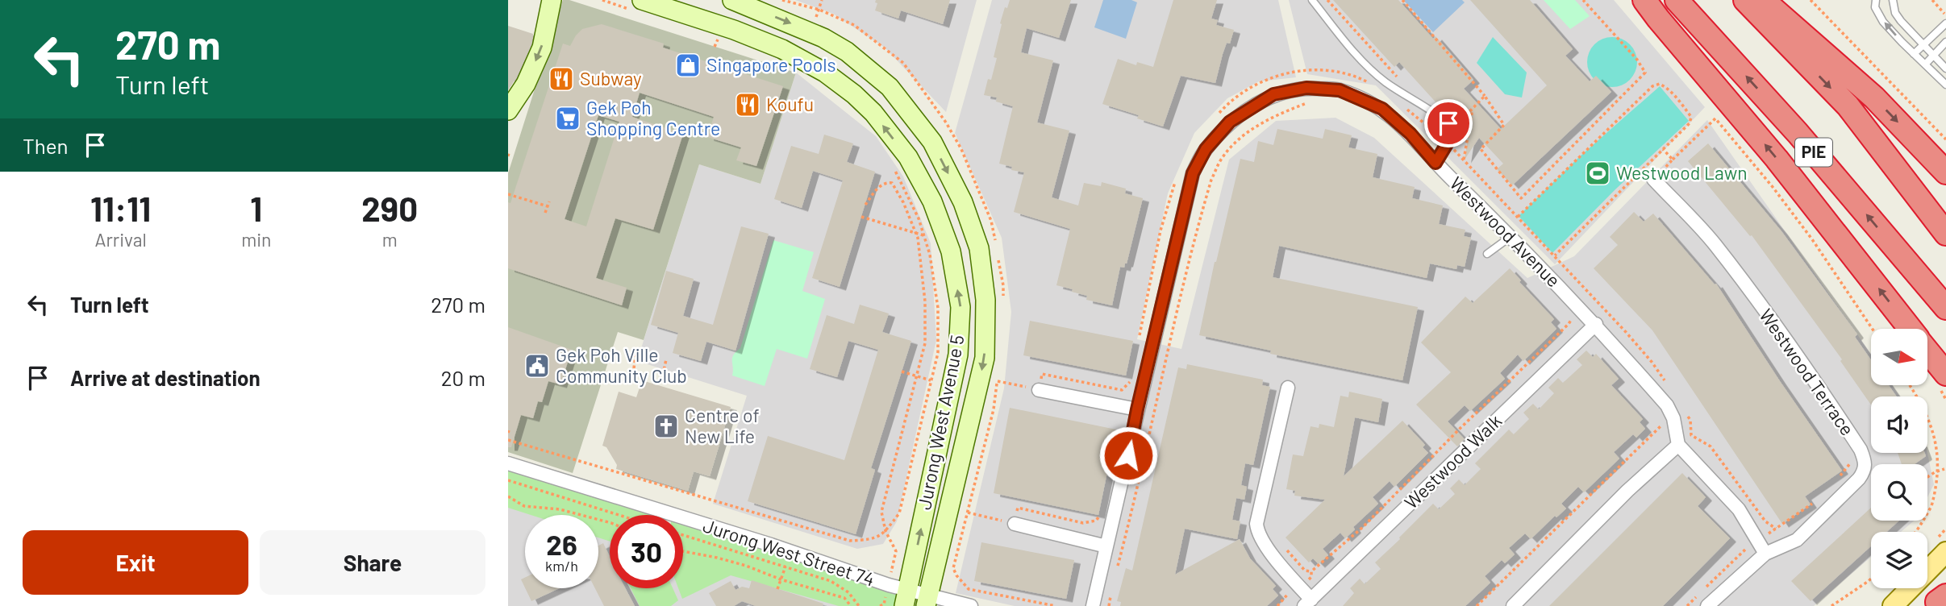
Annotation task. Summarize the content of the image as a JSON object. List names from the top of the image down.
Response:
{
  "streets": {
    "highway": ["PIE"],
    "street": [
      "Westwood Avenue",
      "Westwood Terrace",
      "Jurong West Avenue 5",
      "Westwood Walk",
      "Jurong West Street 74"
    ]
  },
  "crossings": [
    ["Westwood Avenue", "Westwood Walk"],
    ["Jurong West Avenue 5", "Jurong West Street 74"]
  ],
  "places": {
    "shop": ["Singapore Pools"],
    "restaurant": ["Subway", "Koufu"],
    "supermarket": ["Gek Poh Shopping Centre"],
    "sports": ["Westwood Lawn"],
    "public building": ["Gek Poh Ville Community Club"],
    "church": ["Centre of New Life"]
  },
  "north": "right",
  "page": {
    "turn": ["270 m", "Turn left"],
    "then": "Then",
    "eta": [
      "11:11",
      "Arrival",
      "1",
      "min",
      "290",
      "m"
    ],
    "list": [
      {
        "name": "Turn left",
        "value": "270 m"
      },
      {
        "name": "Arrive at destination",
        "value": "20 m"
      }
    ],
    "speed": "26 km/h",
    "limit": "30",
    "buttons": ["Exit", "Share"]
  }
}
